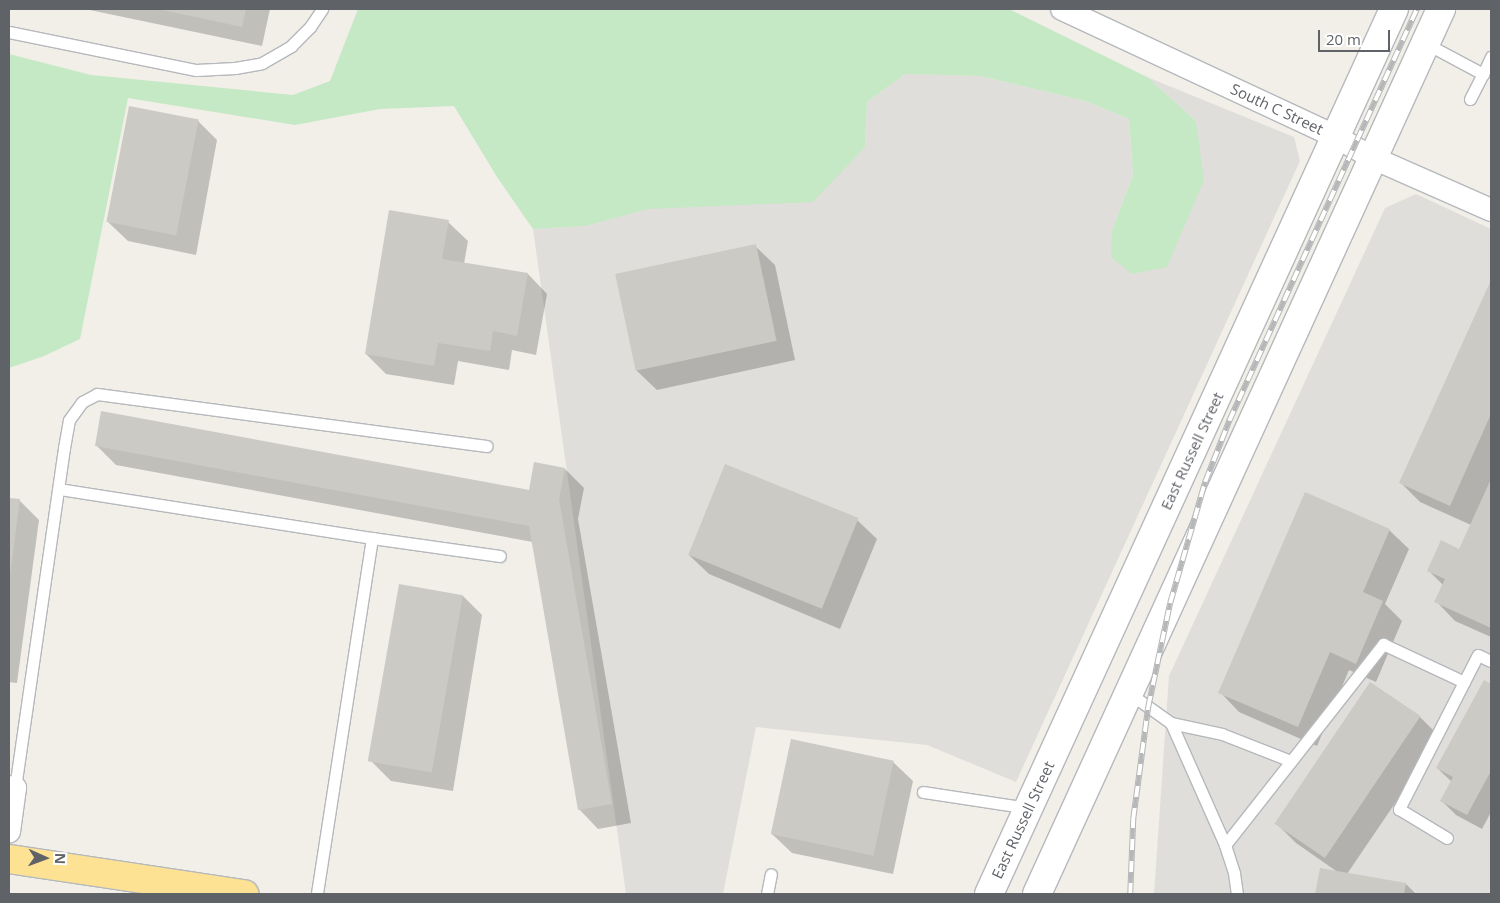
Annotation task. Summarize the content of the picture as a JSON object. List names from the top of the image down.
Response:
{
  "streets": {
    "main road": ["East Russell Street"],
    "street": ["South C Street"]
  },
  "crossings": [
    ["South C Street", "East Russell Street"]
  ],
  "scale_bar": "20 m",
  "north": "right"
}
